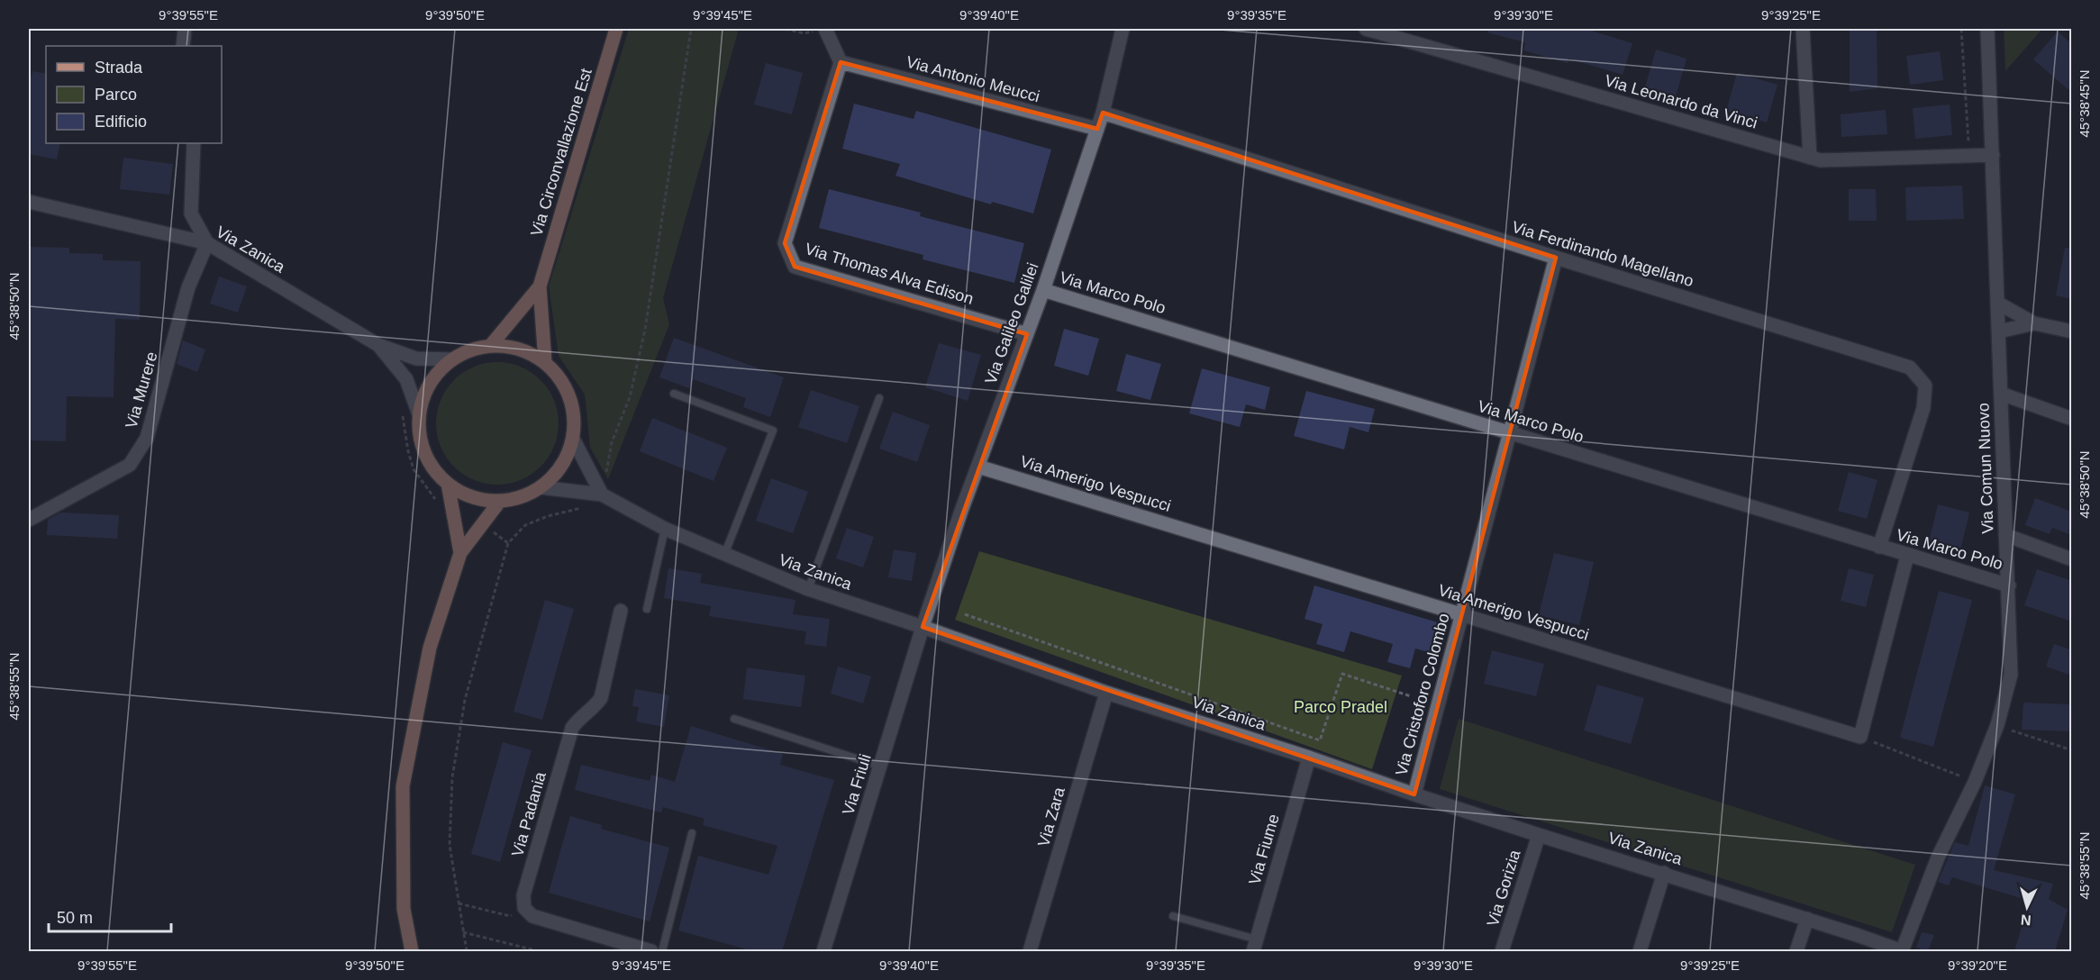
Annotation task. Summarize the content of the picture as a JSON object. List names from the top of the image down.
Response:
{
  "streets": {
    "main road": ["Via Circonvallazione Est"],
    "street": [
      "Via Antonio Meucci",
      "Via Leonardo da Vinci",
      "Via Zanica",
      "Via Ferdinando Magellano",
      "Via Thomas Alva Edison",
      "Via Marco Polo",
      "Via Galileo Galilei",
      "Via Murere",
      "Via Comun Nuovo",
      "Via Amerigo Vespucci",
      "Via Cristoforo Colombo",
      "Via Friuli",
      "Via Padania",
      "Via Zara",
      "Via Fiume",
      "Via Gorizia"
    ]
  },
  "crossings": [
    ["Via Antonio Meucci", "Via Thomas Alva Edison"],
    ["Via Antonio Meucci", "Via Galileo Galilei"],
    ["Via Leonardo da Vinci", "Via Comun Nuovo"],
    ["Via Circonvallazione Est", "Via Zanica"],
    ["Via Zanica", "Via Galileo Galilei"],
    ["Via Zanica", "Via Murere"],
    ["Via Zanica", "Via Comun Nuovo"],
    ["Via Zanica", "Via Cristoforo Colombo"],
    ["Via Zanica", "Via Friuli"],
    ["Via Zanica", "Via Zara"],
    ["Via Zanica", "Via Fiume"],
    ["Via Zanica", "Via Gorizia"],
    ["Via Ferdinando Magellano", "Via Marco Polo"],
    ["Via Ferdinando Magellano", "Via Galileo Galilei"],
    ["Via Ferdinando Magellano", "Via Cristoforo Colombo"],
    ["Via Thomas Alva Edison", "Via Galileo Galilei"],
    ["Via Marco Polo", "Via Galileo Galilei"],
    ["Via Marco Polo", "Via Comun Nuovo"],
    ["Via Marco Polo", "Via Cristoforo Colombo"],
    ["Via Galileo Galilei", "Via Amerigo Vespucci"],
    ["Via Galileo Galilei", "Via Friuli"],
    ["Via Amerigo Vespucci", "Via Cristoforo Colombo"]
  ],
  "parks": ["Parco Pradel"],
  "legend": ["Strada", "Parco", "Edificio"],
  "scale_bar": "50 m",
  "north": "bottom",
  "coordinates": [
    "9°39'55\"E",
    "9°39'50\"E",
    "9°39'45\"E",
    "9°39'40\"E",
    "9°39'35\"E",
    "9°39'30\"E",
    "9°39'25\"E",
    "45°38'45\"N",
    "45°38'50\"N",
    "45°38'55\"N",
    "9°39'20\"E"
  ]
}
